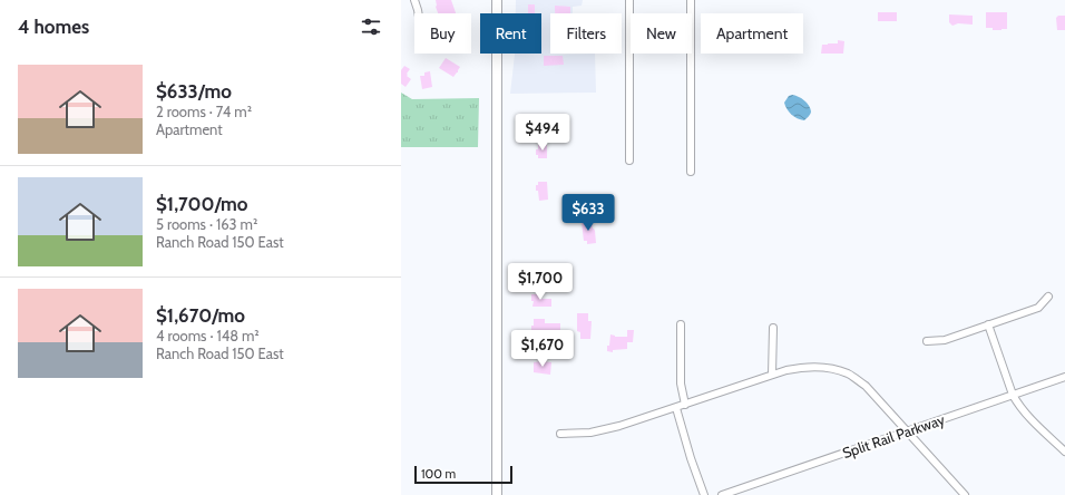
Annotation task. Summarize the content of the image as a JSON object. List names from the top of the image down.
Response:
{
  "streets": {
    "street": ["Split Rail Parkway"]
  },
  "scale_bar": "100 m",
  "page": {
    "heading": "4 homes",
    "chip": [
      "Buy",
      "Rent",
      "Filters",
      "New",
      "Apartment"
    ],
    "list": [
      {
        "name": "$633/mo",
        "note": "2 rooms · 74 m² · Apartment"
      },
      {
        "name": "$1,700/mo",
        "note": "5 rooms · 163 m² · Ranch Road 150 East"
      },
      {
        "name": "$1,670/mo",
        "note": "4 rooms · 148 m² · Ranch Road 150 East"
      }
    ],
    "price": [
      "$494",
      "$633",
      "$1,700",
      "$1,670"
    ],
    "scale": "100 m"
  }
}
